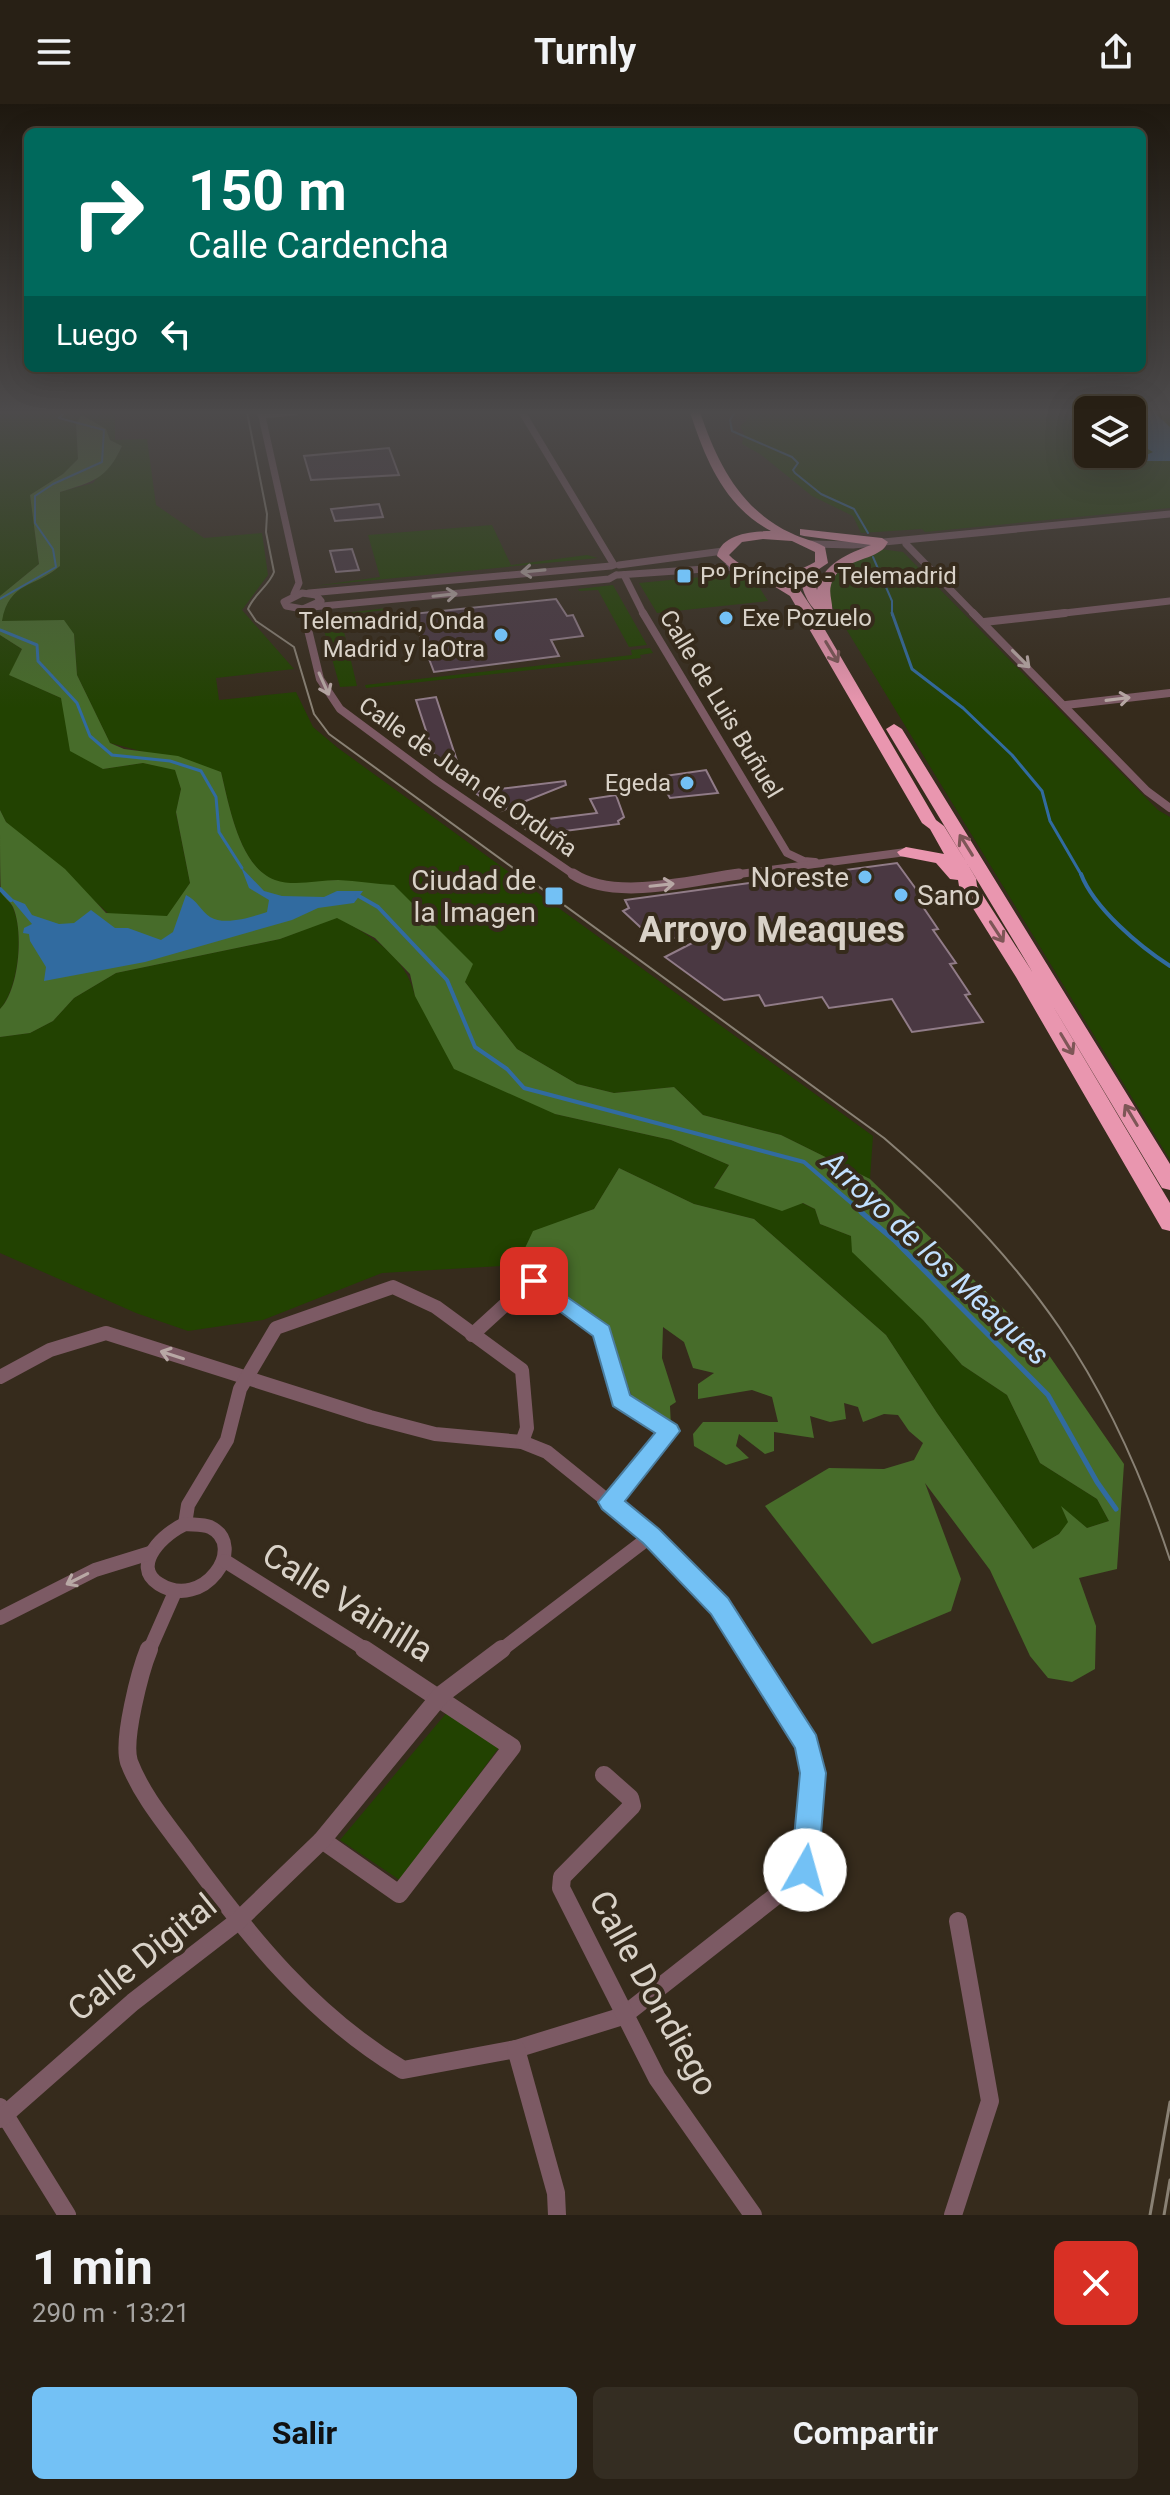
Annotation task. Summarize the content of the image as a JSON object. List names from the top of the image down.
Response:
{
  "streets": {
    "street": [
      "Calle de Luis Buñuel",
      "Calle de Juan de Orduña",
      "Calle Vainilla",
      "Calle Digital",
      "Calle Dondiego"
    ]
  },
  "crossings": [
    ["Calle Vainilla", "Calle Digital"]
  ],
  "one_way": ["Calle de Juan de Orduña"],
  "districts": ["Arroyo Meaques"],
  "water": ["Arroyo de los Meaques"],
  "places": {
    "transit": ["Pº Príncipe - Telemadrid", "Ciudad de la Imagen"],
    "other": [
      "Exe Pozuelo",
      "Telemadrid, Onda Madrid y laOtra",
      "Egeda",
      "Noreste",
      "Sano"
    ]
  },
  "page": {
    "header": "Turnly",
    "turn": ["150 m", "Calle Cardencha"],
    "then": "Luego",
    "heading": ["1 min", "290 m · 13:21"],
    "buttons": ["Salir", "Compartir"]
  }
}
